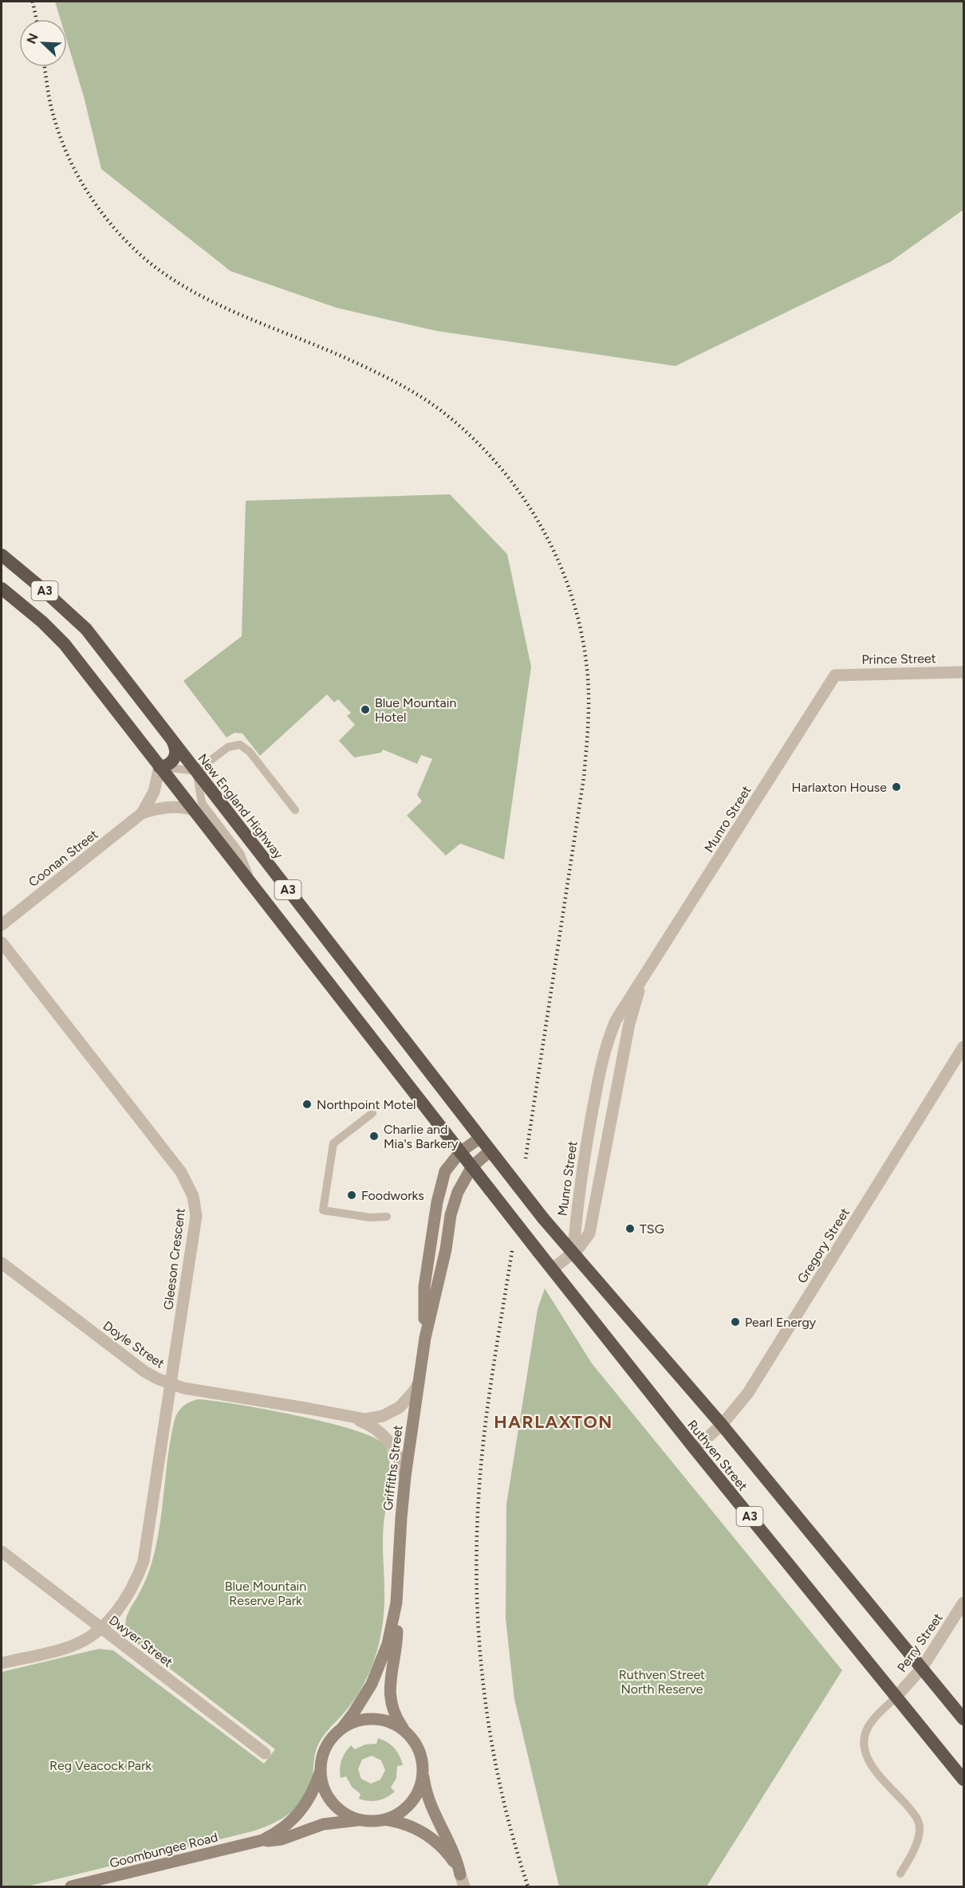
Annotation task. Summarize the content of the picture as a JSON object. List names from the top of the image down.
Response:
{
  "streets": {
    "highway": ["A3", "New England Highway", "Ruthven Street"],
    "main road": ["Griffiths Street", "Goombungee Road"],
    "street": [
      "Prince Street",
      "Munro Street",
      "Coonan Street",
      "Gregory Street",
      "Gleeson Crescent",
      "Doyle Street",
      "Dwyer Street",
      "Perry Street"
    ]
  },
  "crossings": [
    ["A3", "Coonan Street"],
    ["A3", "Ruthven Street"],
    ["A3", "Griffiths Street"],
    ["Prince Street", "Munro Street"],
    ["New England Highway", "Ruthven Street"],
    ["New England Highway", "Griffiths Street"],
    ["Munro Street", "Ruthven Street"],
    ["Gregory Street", "Ruthven Street"],
    ["Gleeson Crescent", "Doyle Street"],
    ["Gleeson Crescent", "Dwyer Street"],
    ["Doyle Street", "Griffiths Street"],
    ["Ruthven Street", "Griffiths Street"],
    ["Ruthven Street", "Perry Street"],
    ["Griffiths Street", "Goombungee Road"]
  ],
  "districts": ["HARLAXTON"],
  "parks": ["Blue Mountain Reserve Park", "Ruthven Street North Reserve", "Reg Veacock Park"],
  "places": [
    "Blue Mountain Hotel",
    "Harlaxton House",
    "Northpoint Motel",
    "Charlie and Mia's Barkery",
    "Foodworks",
    "TSG",
    "Pearl Energy"
  ],
  "north": "top left"
}
